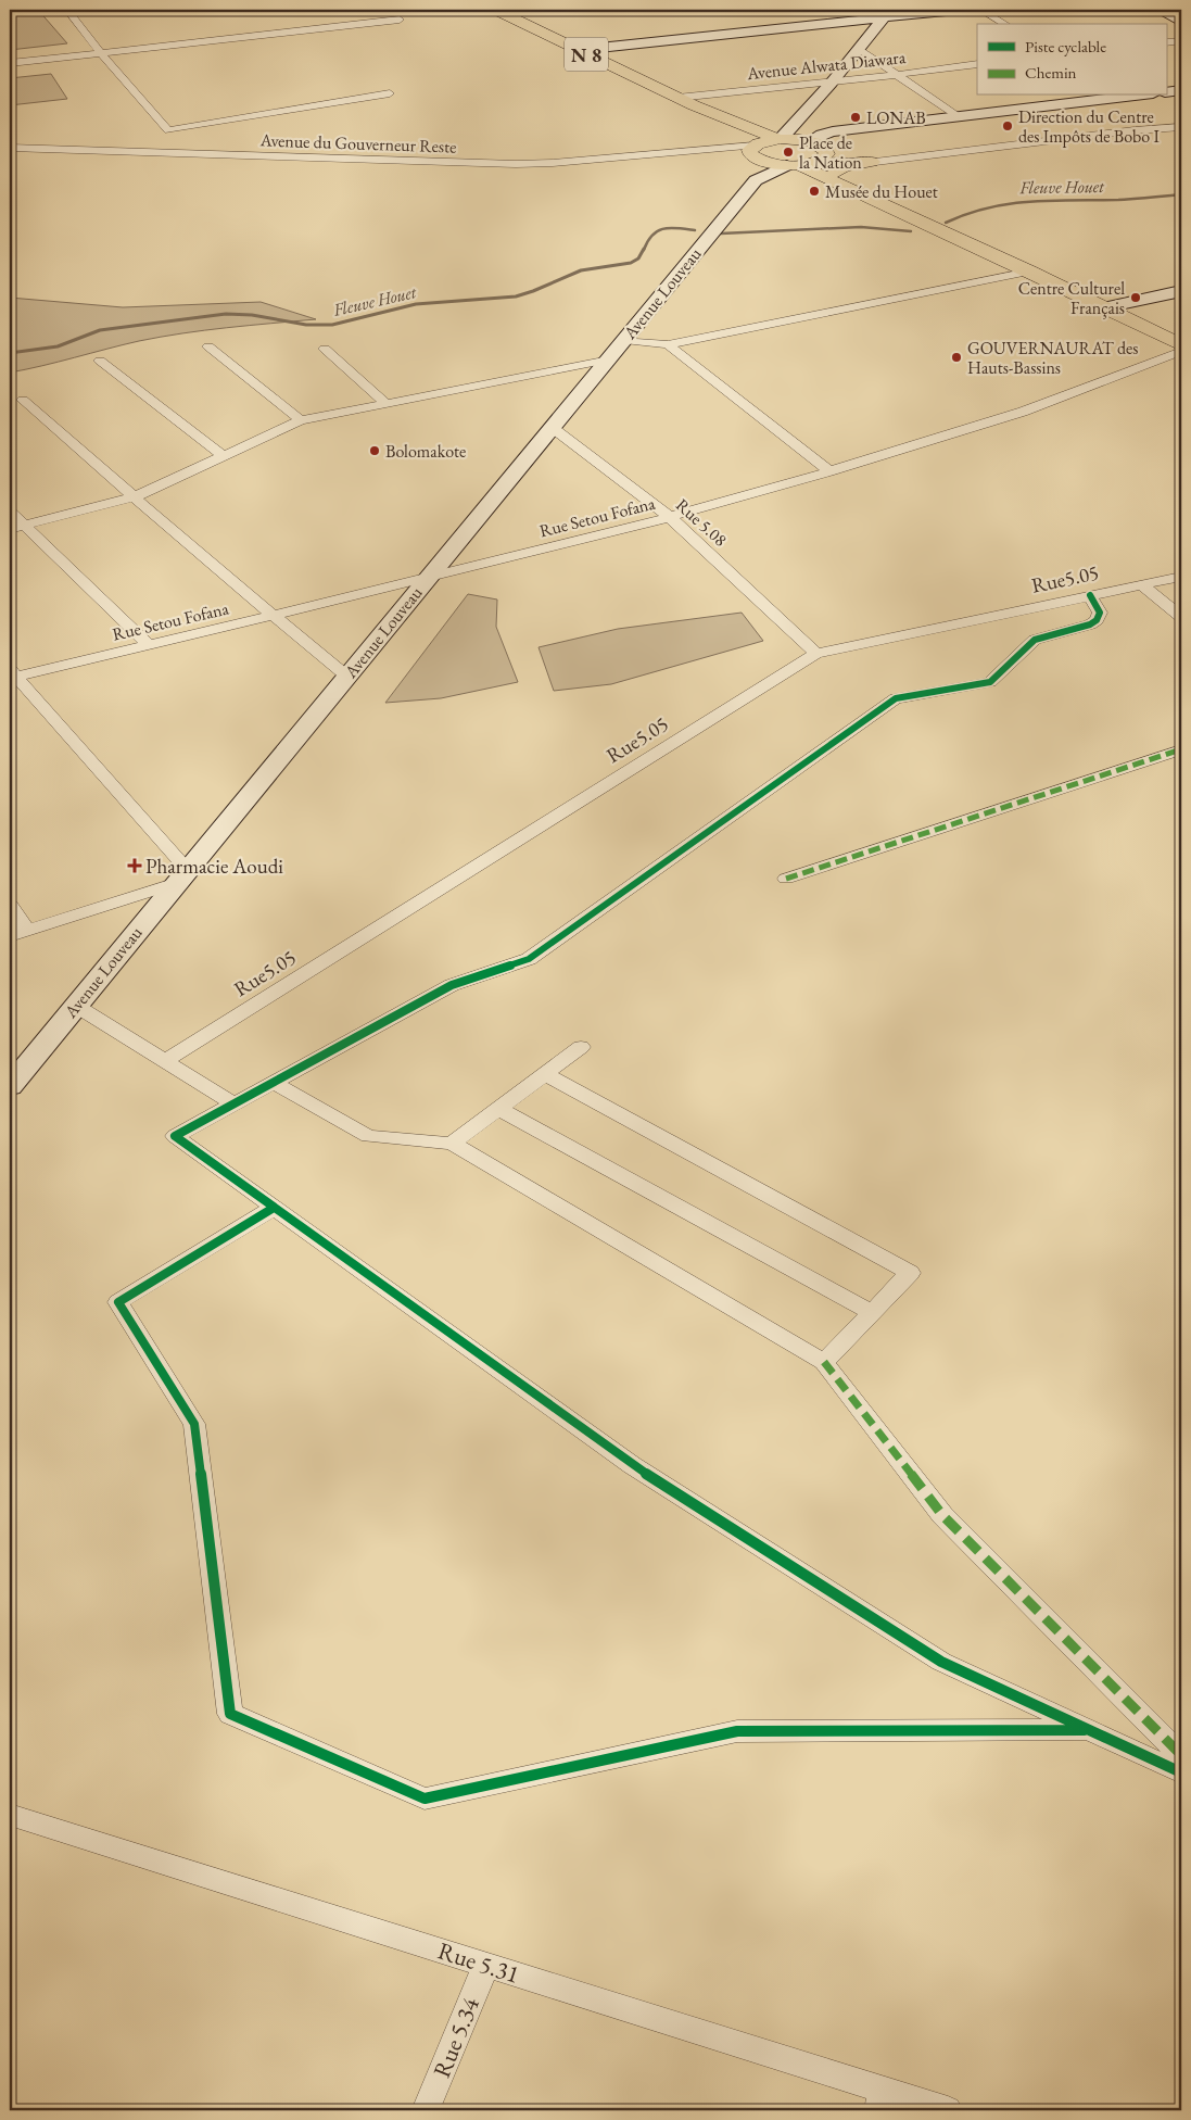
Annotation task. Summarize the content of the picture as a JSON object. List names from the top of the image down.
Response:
{
  "streets": {
    "highway": ["N 8"],
    "main road": ["Avenue Louveau"],
    "street": [
      "Avenue Alwata Diawara",
      "Avenue du Gouverneur Reste",
      "Rue Setou Fofana",
      "Rue 5.08",
      "Rue5.05",
      "Rue 5.31",
      "Rue 5.34"
    ]
  },
  "crossings": [
    ["N 8", "Avenue Alwata Diawara"],
    ["N 8", "Avenue du Gouverneur Reste"],
    ["N 8", "Avenue Louveau"],
    ["Avenue Alwata Diawara", "Avenue Louveau"],
    ["Avenue du Gouverneur Reste", "Avenue Louveau"],
    ["Avenue Louveau", "Rue Setou Fofana"],
    ["Avenue Louveau", "Rue 5.08"],
    ["Rue Setou Fofana", "Rue 5.08"],
    ["Rue 5.08", "Rue5.05"],
    ["Rue 5.31", "Rue 5.34"]
  ],
  "water": ["Fleuve Houet"],
  "places": {
    "other": [
      "LONAB",
      "Direction du Centre des Impôts de Bobo I",
      "Place de la Nation",
      "Musée du Houet",
      "Centre Culturel Français",
      "GOUVERNAURAT des Hauts-Bassins",
      "Bolomakote"
    ],
    "health": ["Pharmacie Aoudi"]
  },
  "legend": ["Piste cyclable", "Chemin"]
}
